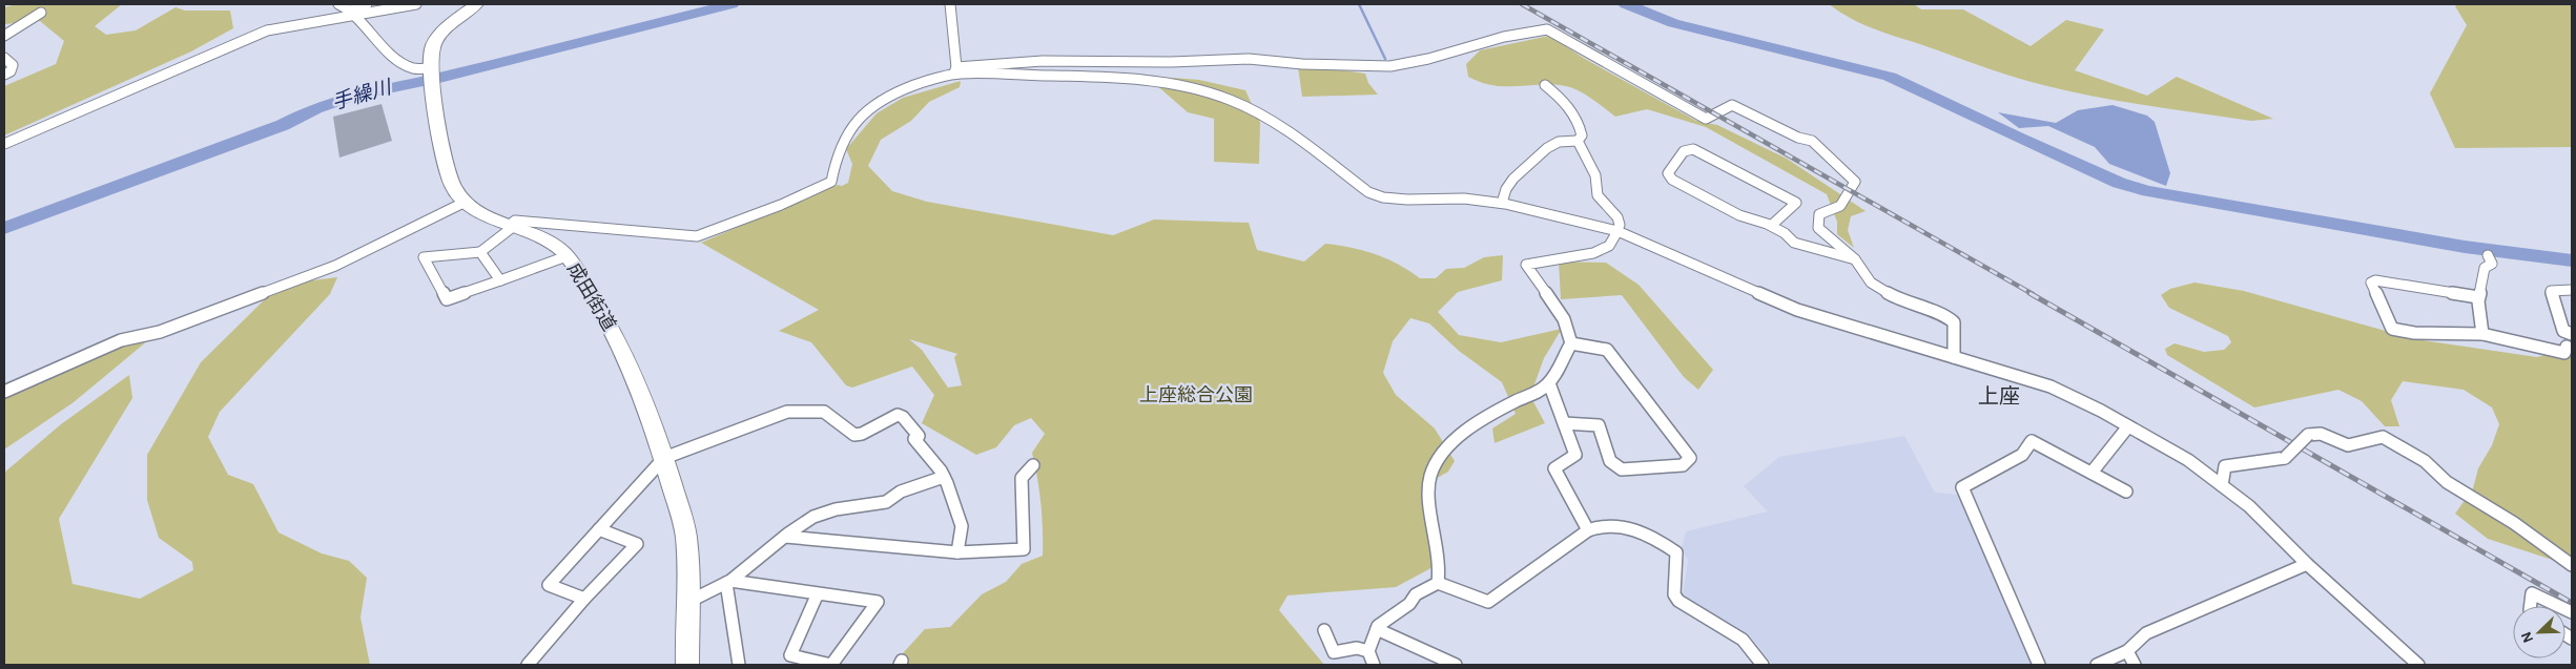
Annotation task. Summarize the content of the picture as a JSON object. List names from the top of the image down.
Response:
{
  "streets": {
    "highway": ["成田街道"]
  },
  "districts": ["上座"],
  "water": ["手繰川"],
  "parks": ["上座総合公園"],
  "north": "bottom left"
}
